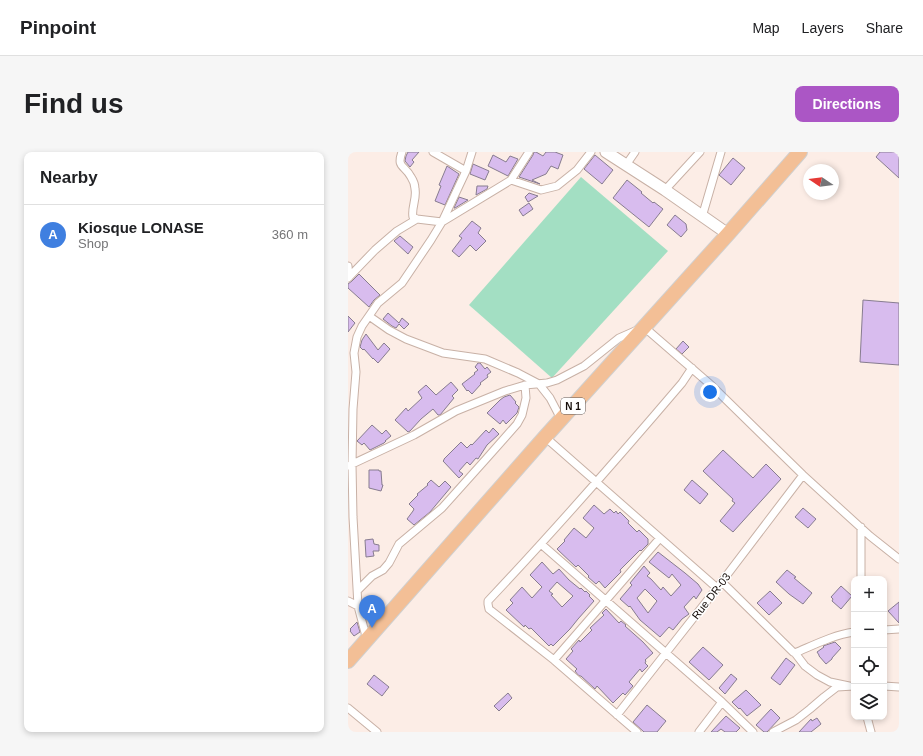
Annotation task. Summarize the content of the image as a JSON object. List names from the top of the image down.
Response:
{
  "streets": {
    "highway": ["N 1"],
    "street": ["Rue DR-03"]
  },
  "north": "left",
  "page": {
    "header": "Pinpoint",
    "nav": ["Map", "Layers", "Share"],
    "buttons": "Directions",
    "title": "Find us",
    "heading": "Nearby",
    "list": [
      {
        "mark": "A",
        "name": "Kiosque LONASE",
        "note": "Shop",
        "value": "360 m"
      }
    ],
    "map_buttons": ["+", "−"],
    "pins": "A"
  }
}
